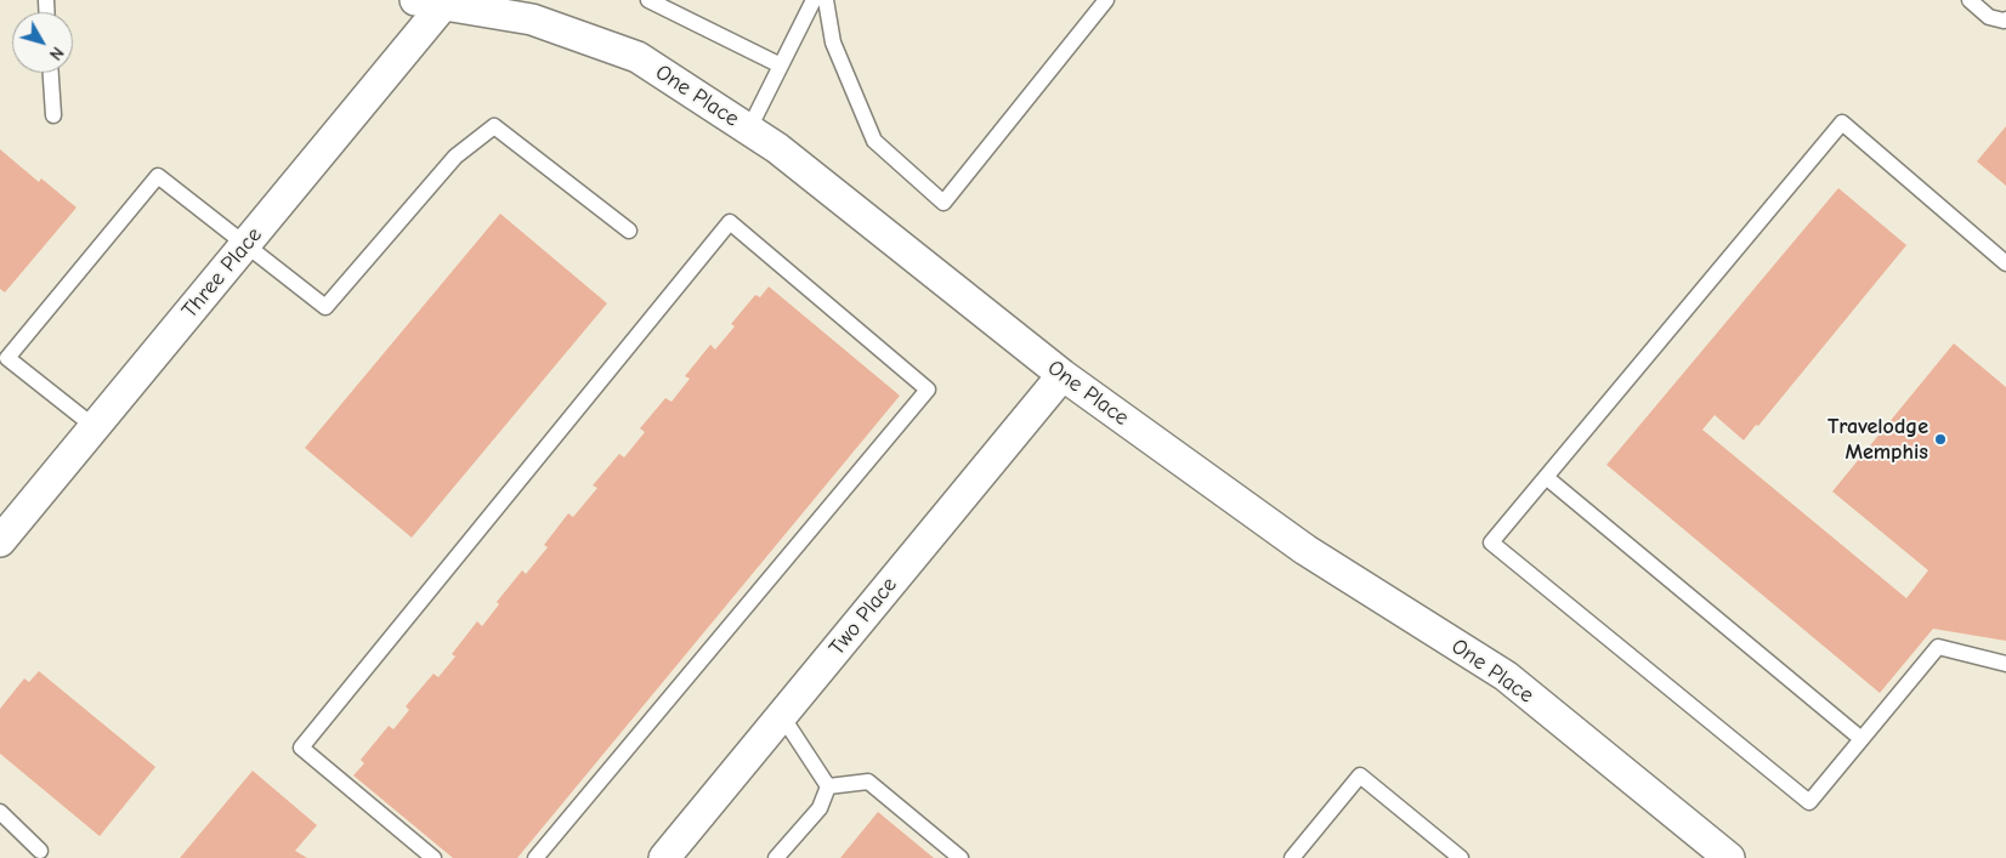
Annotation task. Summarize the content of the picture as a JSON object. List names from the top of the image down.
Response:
{
  "streets": {
    "street": ["One Place", "Three Place", "Two Place"]
  },
  "crossings": [
    ["One Place", "Three Place"],
    ["One Place", "Two Place"]
  ],
  "places": ["Travelodge Memphis"],
  "north": "bottom right"
}
